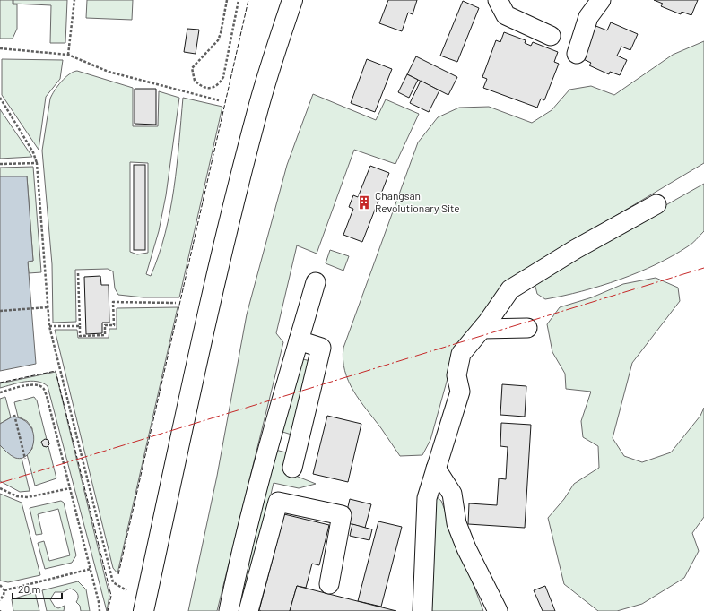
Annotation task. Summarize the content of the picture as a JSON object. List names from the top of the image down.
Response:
{
  "places": {
    "building": ["Changsan Revolutionary Site"]
  },
  "scale_bar": "20 m"
}
